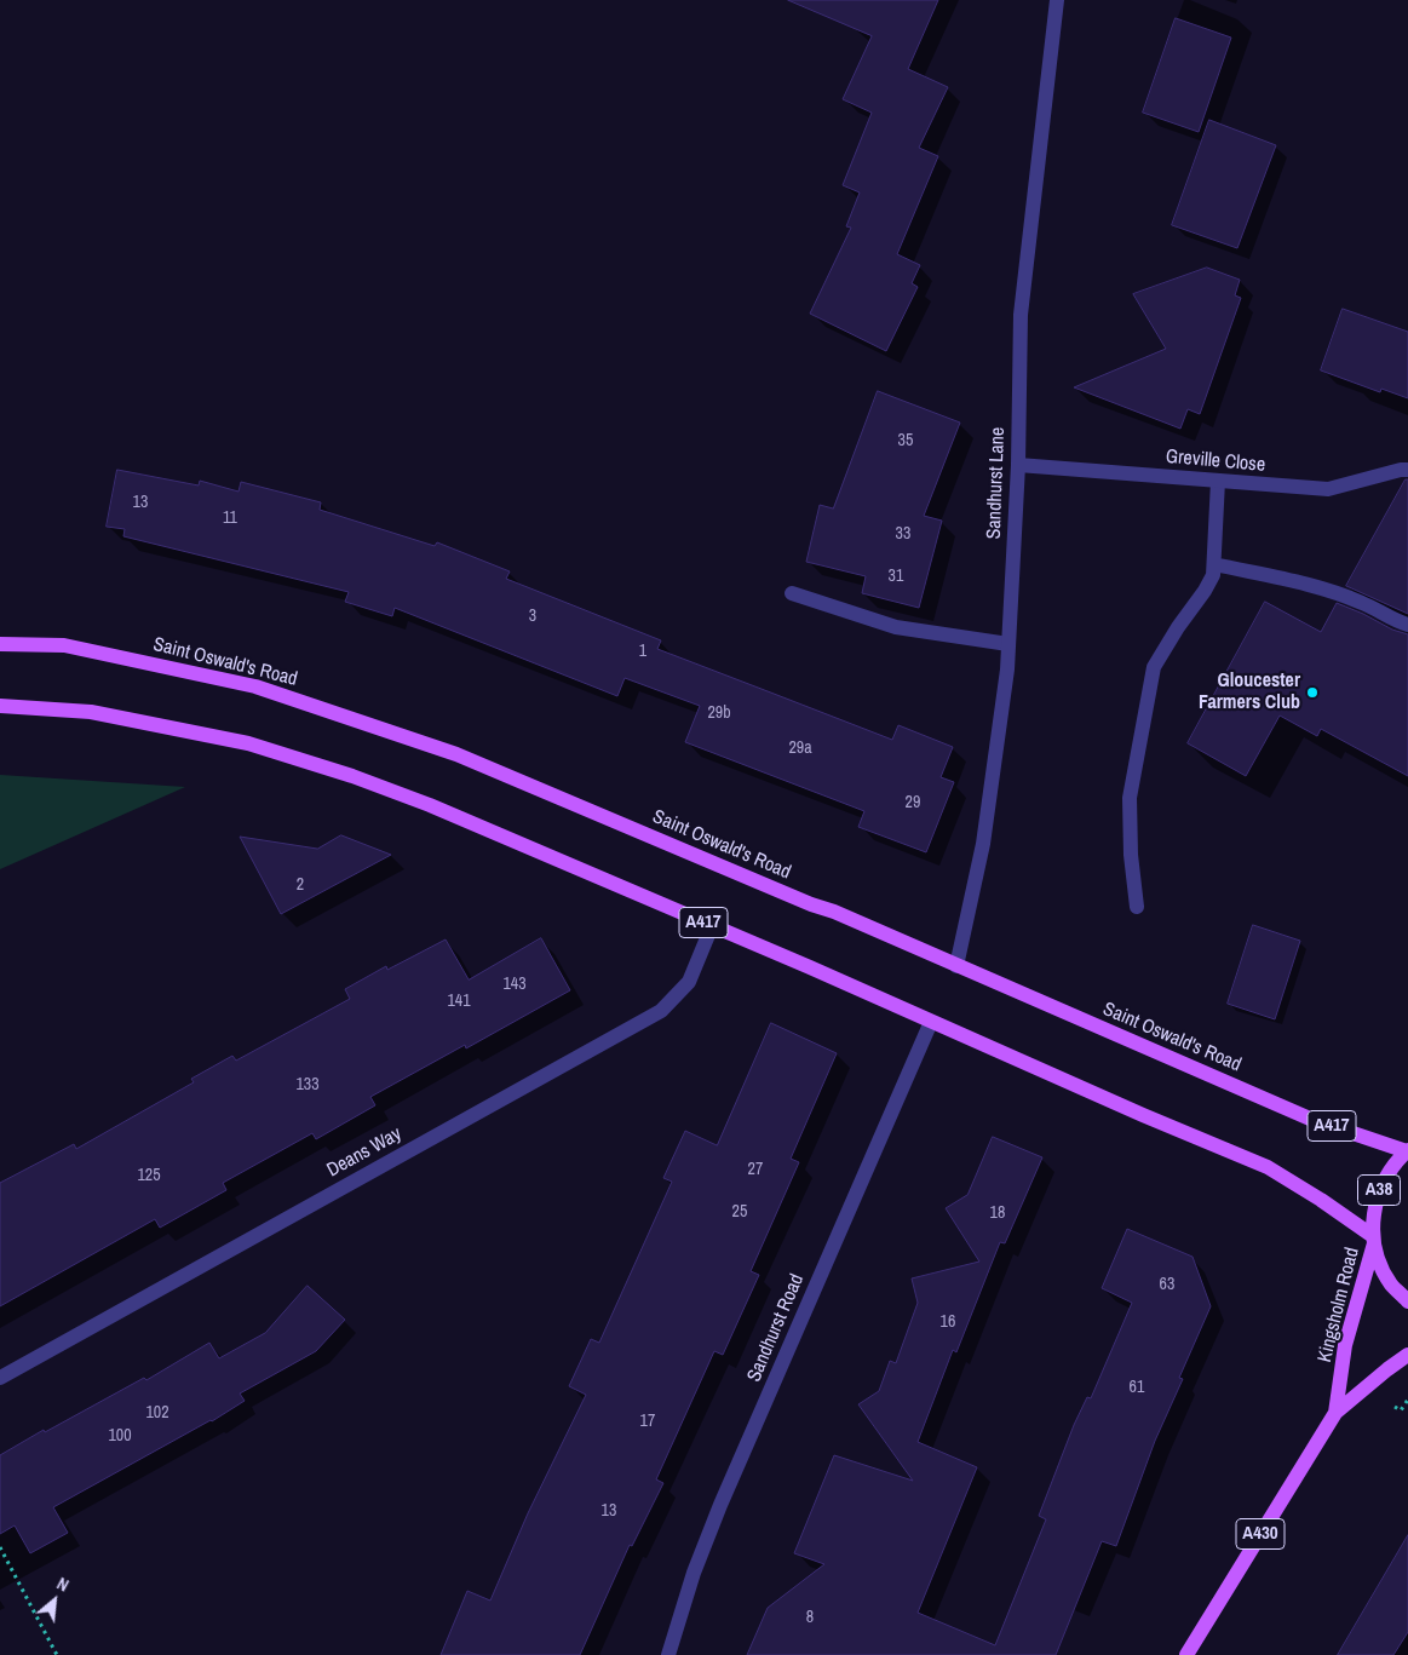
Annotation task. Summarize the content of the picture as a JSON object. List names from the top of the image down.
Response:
{
  "streets": {
    "main road": [
      "Saint Oswald's Road",
      "A417",
      "A38",
      "Kingsholm Road",
      "A430"
    ],
    "street": [
      "Greville Close",
      "Sandhurst Lane",
      "Deans Way",
      "Sandhurst Road"
    ]
  },
  "crossings": [
    ["Greville Close", "Sandhurst Lane"],
    ["Sandhurst Lane", "Saint Oswald's Road"],
    ["Saint Oswald's Road", "A38"],
    ["A417", "Deans Way"],
    ["A417", "A38"],
    ["A417", "Kingsholm Road"],
    ["A417", "Sandhurst Road"],
    ["A38", "Kingsholm Road"]
  ],
  "places": ["Gloucester Farmers Club"],
  "house_numbers": [
    "35",
    "13",
    "11",
    "33",
    "31",
    "3",
    "1",
    "29b",
    "29a",
    "29",
    "2",
    "143",
    "141",
    "133",
    "27",
    "125",
    "25",
    "18",
    "63",
    "16",
    "61",
    "102",
    "17",
    "100",
    "13",
    "8"
  ],
  "north": "top right"
}
